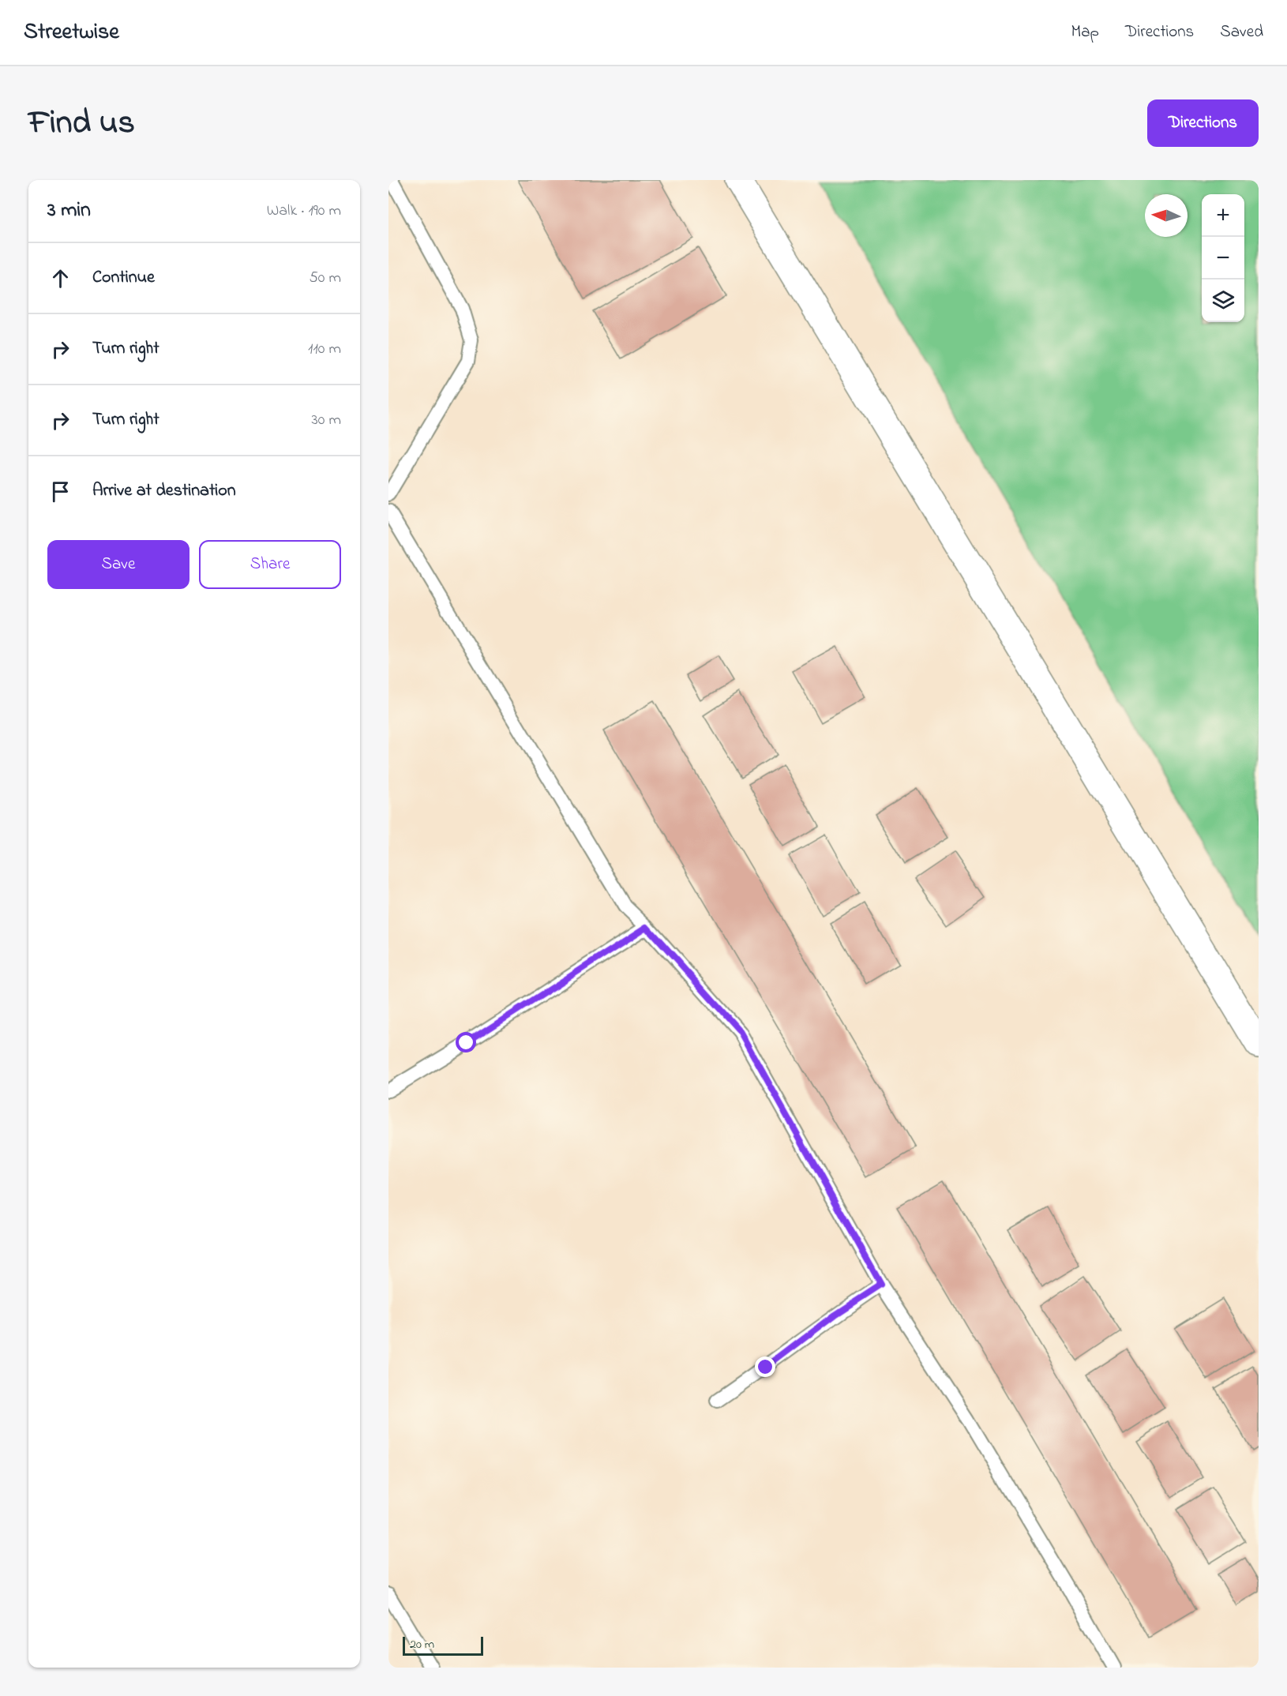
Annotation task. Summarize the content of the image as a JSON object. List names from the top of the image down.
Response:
{
  "scale_bar": "20 m",
  "north": "left",
  "page": {
    "header": "Streetwise",
    "nav": ["Map", "Directions", "Saved"],
    "title": "Find us",
    "buttons": [
      "Directions",
      ["Save", "Share"]
    ],
    "heading": ["3 min", "Walk · 190 m"],
    "map_buttons": ["+", "−"],
    "list": [
      ["Continue", "50 m"],
      ["Turn right", "110 m"],
      ["Turn right", "30 m"],
      "Arrive at destination"
    ],
    "scale": "20 m"
  }
}
